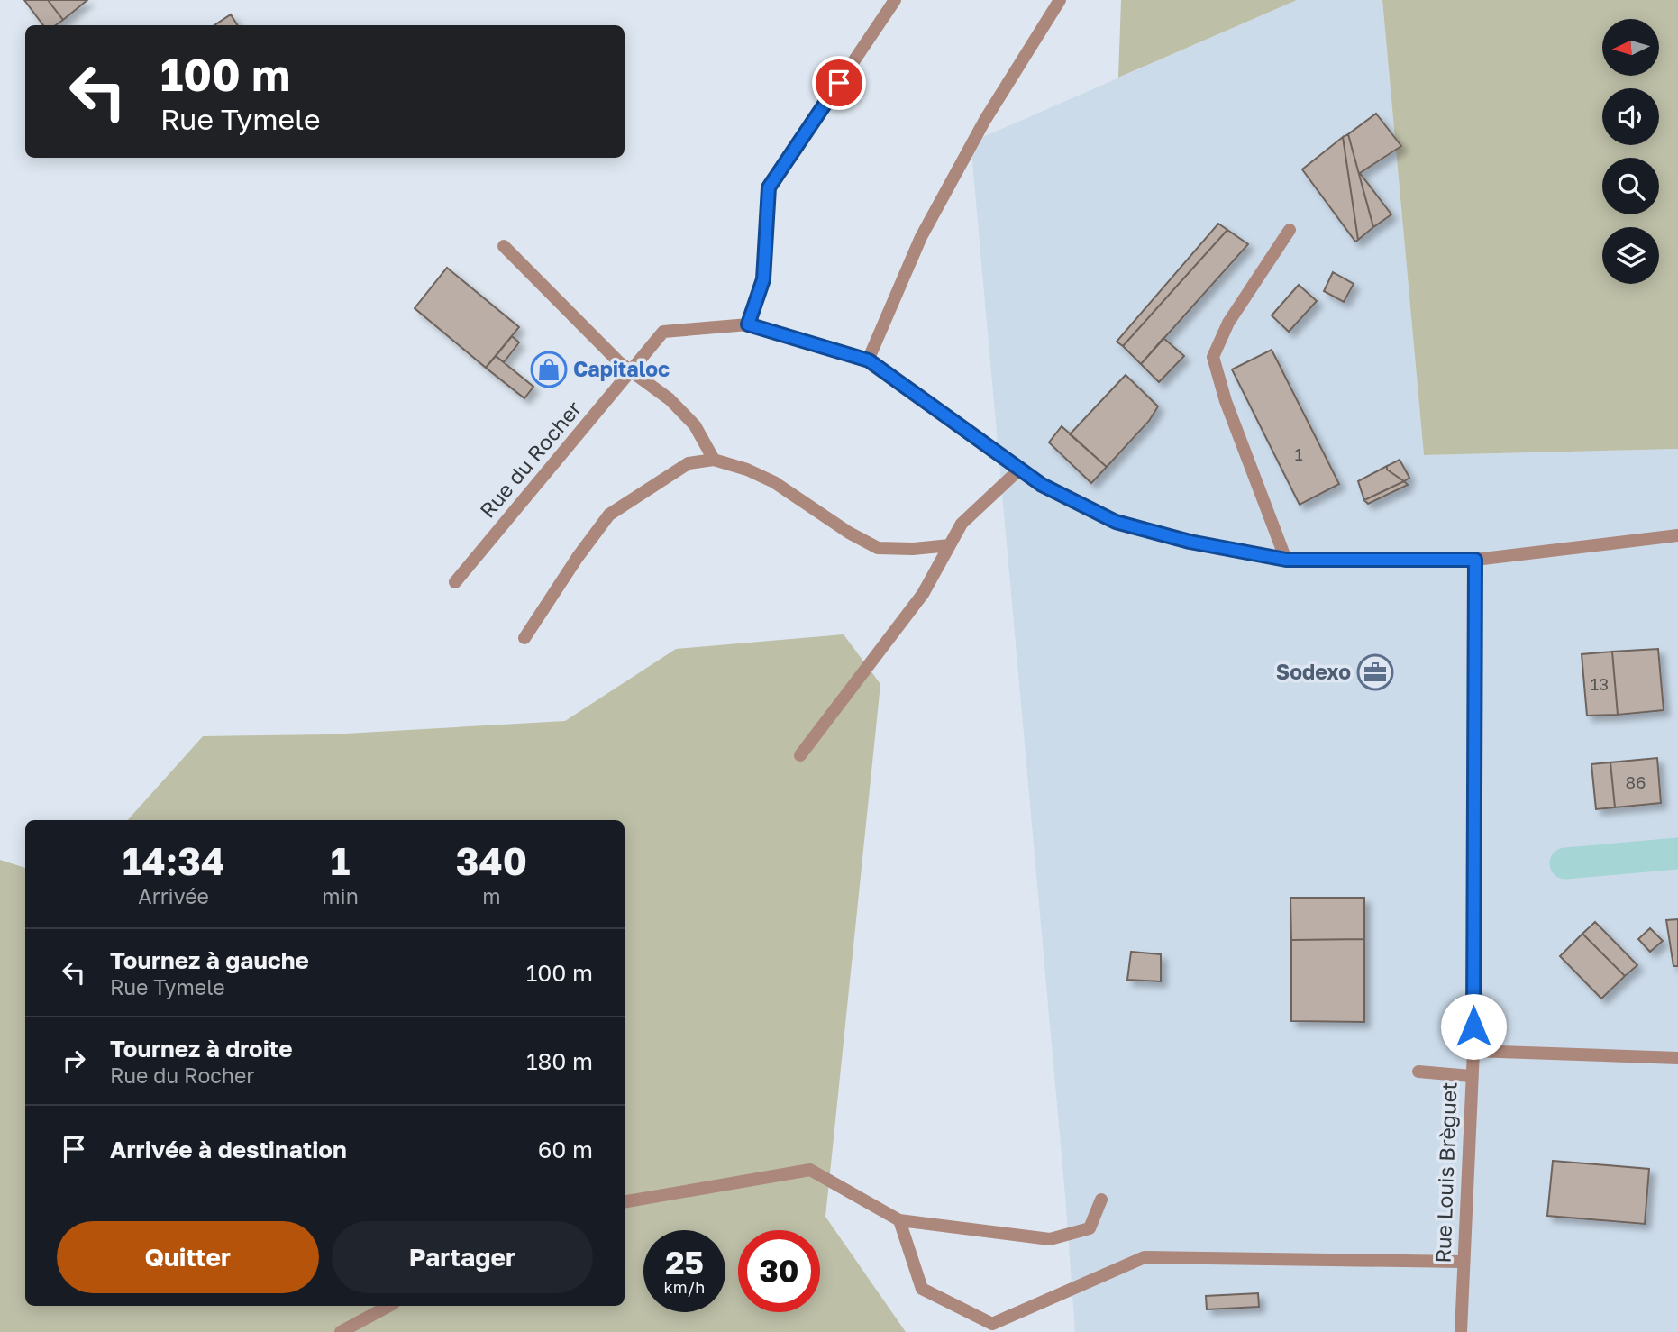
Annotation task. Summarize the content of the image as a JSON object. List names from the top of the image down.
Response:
{
  "streets": {
    "street": ["Rue du Rocher", "Rue Louis Brèguet"]
  },
  "places": {
    "shop": ["Capitaloc"],
    "office": ["Sodexo"]
  },
  "house_numbers": ["1", "13", "86"],
  "north": "left",
  "page": {
    "turn": ["100 m", "Rue Tymele"],
    "eta": [
      "14:34",
      "Arrivée",
      "1",
      "min",
      "340",
      "m"
    ],
    "list": [
      {
        "name": "Tournez à gauche",
        "note": "Rue Tymele",
        "value": "100 m"
      },
      {
        "name": "Tournez à droite",
        "note": "Rue du Rocher",
        "value": "180 m"
      },
      {
        "name": "Arrivée à destination",
        "value": "60 m"
      }
    ],
    "buttons": ["Quitter", "Partager"],
    "speed": "25 km/h",
    "limit": "30"
  }
}
